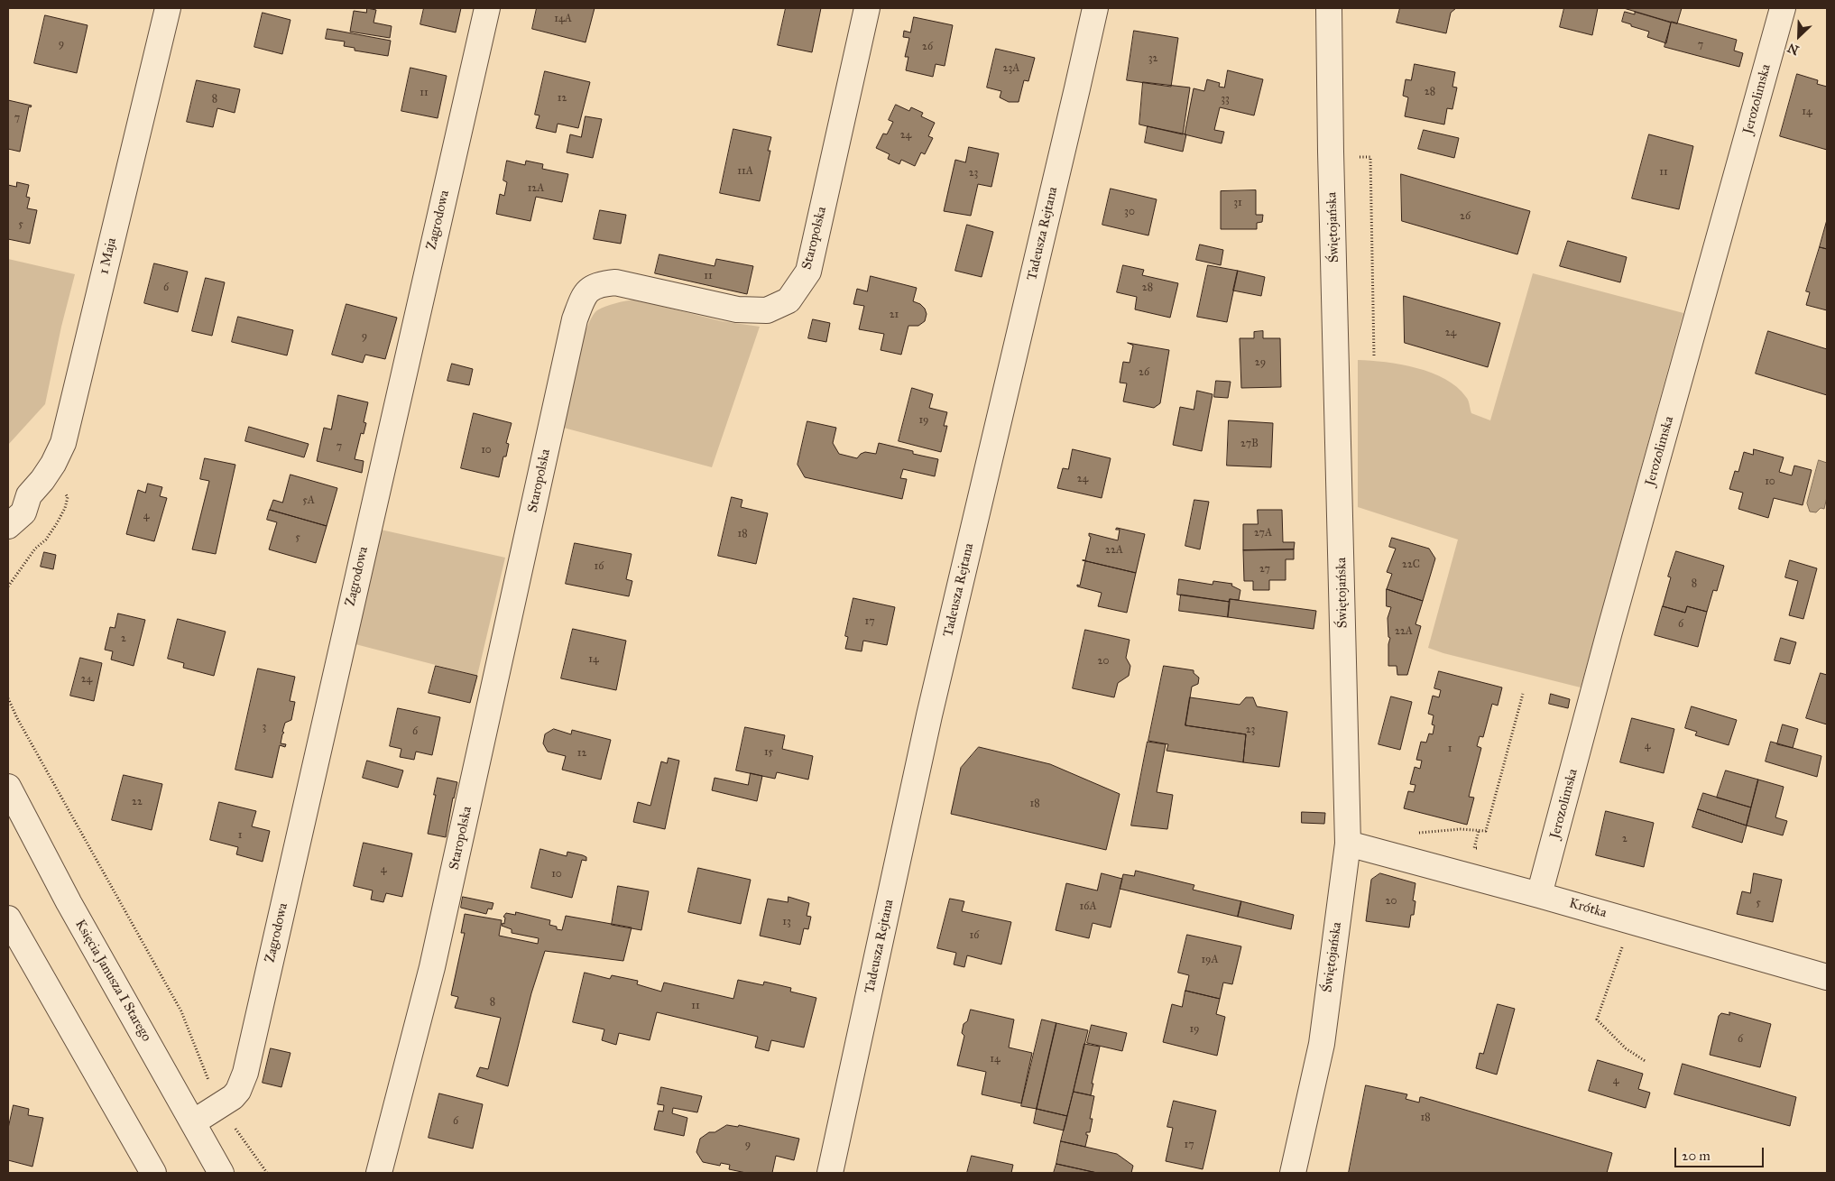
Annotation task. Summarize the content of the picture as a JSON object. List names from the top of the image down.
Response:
{
  "streets": {
    "street": [
      "Jerozolimska",
      "Zagrodowa",
      "Świętojańska",
      "Tadeusza Rejtana",
      "Staropolska",
      "1 Maja",
      "Krótka",
      "Księcia Janusza I Starego"
    ]
  },
  "crossings": [
    ["Jerozolimska", "Krótka"],
    ["Zagrodowa", "Księcia Janusza I Starego"],
    ["Świętojańska", "Krótka"]
  ],
  "house_numbers": [
    "14A",
    "9",
    "7",
    "26",
    "32",
    "23A",
    "28",
    "11",
    "12",
    "8",
    "33",
    "14",
    "7",
    "24",
    "11A",
    "11",
    "23",
    "12A",
    "31",
    "30",
    "26",
    "5",
    "11",
    "6",
    "28",
    "21",
    "24",
    "9",
    "29",
    "26",
    "19",
    "27B",
    "7",
    "10",
    "24",
    "10",
    "5A",
    "4",
    "27A",
    "18",
    "5",
    "22A",
    "22C",
    "16",
    "27",
    "8",
    "17",
    "6",
    "22A",
    "2",
    "14",
    "20",
    "24",
    "3",
    "23",
    "6",
    "4",
    "1",
    "15",
    "12",
    "22",
    "18",
    "1",
    "2",
    "4",
    "10",
    "20",
    "5",
    "16A",
    "13",
    "16",
    "19A",
    "8",
    "11",
    "19",
    "6",
    "14",
    "4",
    "18",
    "6",
    "9",
    "17"
  ],
  "scale_bar": "20 m",
  "north": "bottom left"
}
